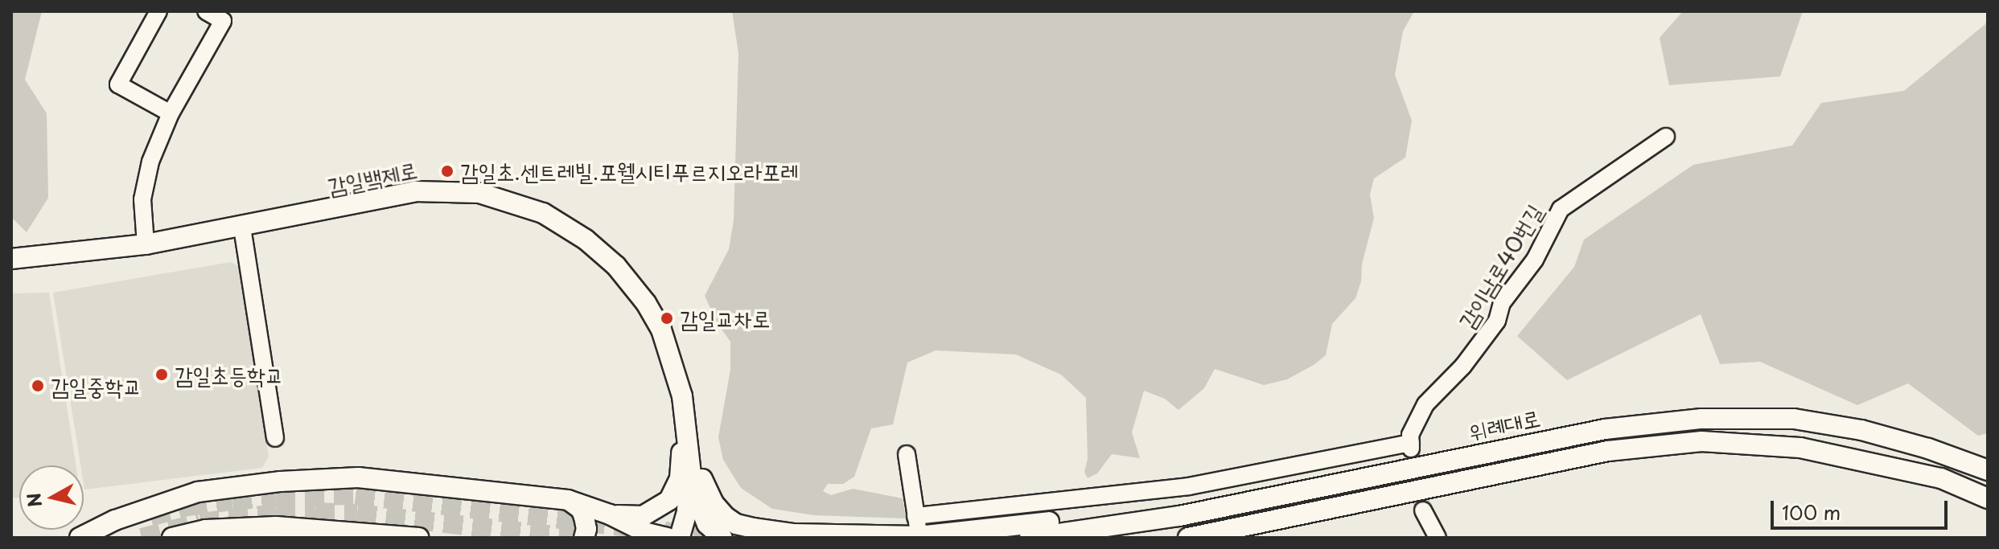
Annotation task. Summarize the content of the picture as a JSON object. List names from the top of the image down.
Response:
{
  "streets": {
    "main road": ["감일백제로", "위례대로"],
    "street": ["감이남로40번길"]
  },
  "places": [
    "감일초.센트레빌.포웰시티푸르지오라포레",
    "감일교차로",
    "감일초등학교",
    "감일중학교"
  ],
  "scale_bar": "100 m",
  "north": "left"
}
